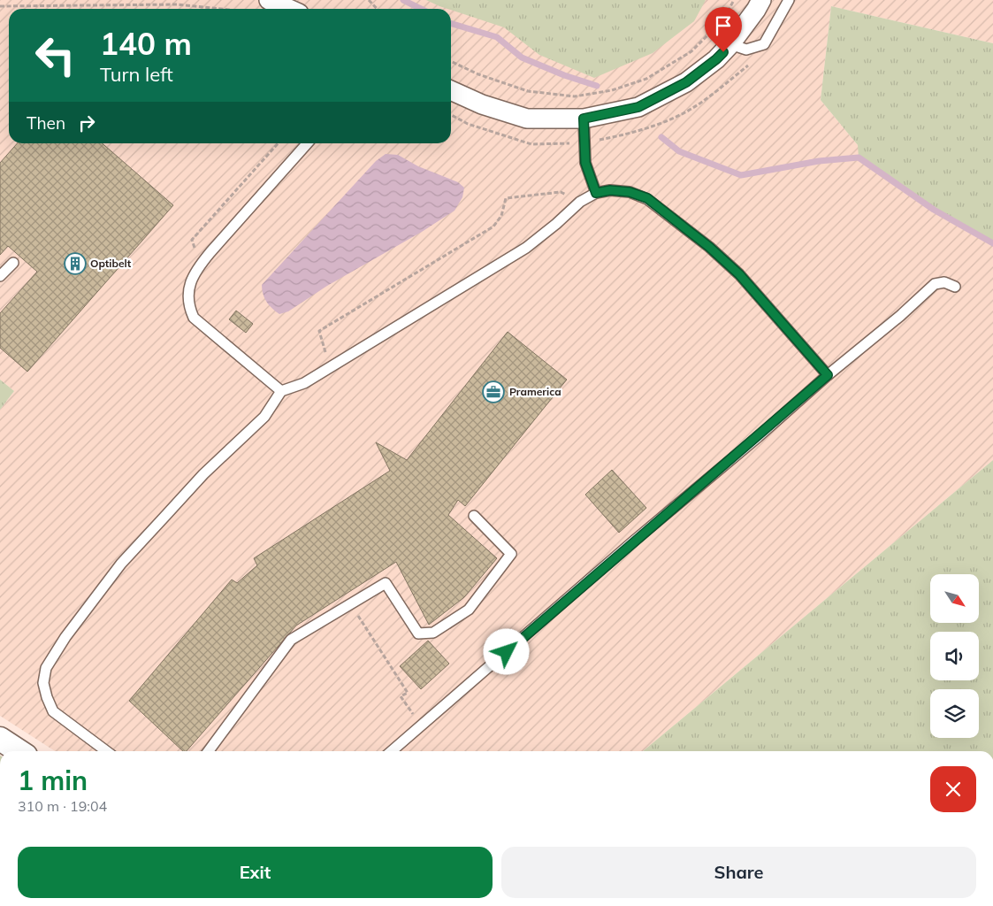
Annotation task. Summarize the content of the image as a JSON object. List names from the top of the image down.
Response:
{
  "places": {
    "building": ["Optibelt"],
    "office": ["Pramerica"]
  },
  "north": "bottom right",
  "page": {
    "turn": ["140 m", "Turn left"],
    "then": "Then",
    "heading": ["1 min", "310 m · 19:04"],
    "buttons": ["Exit", "Share"]
  }
}
